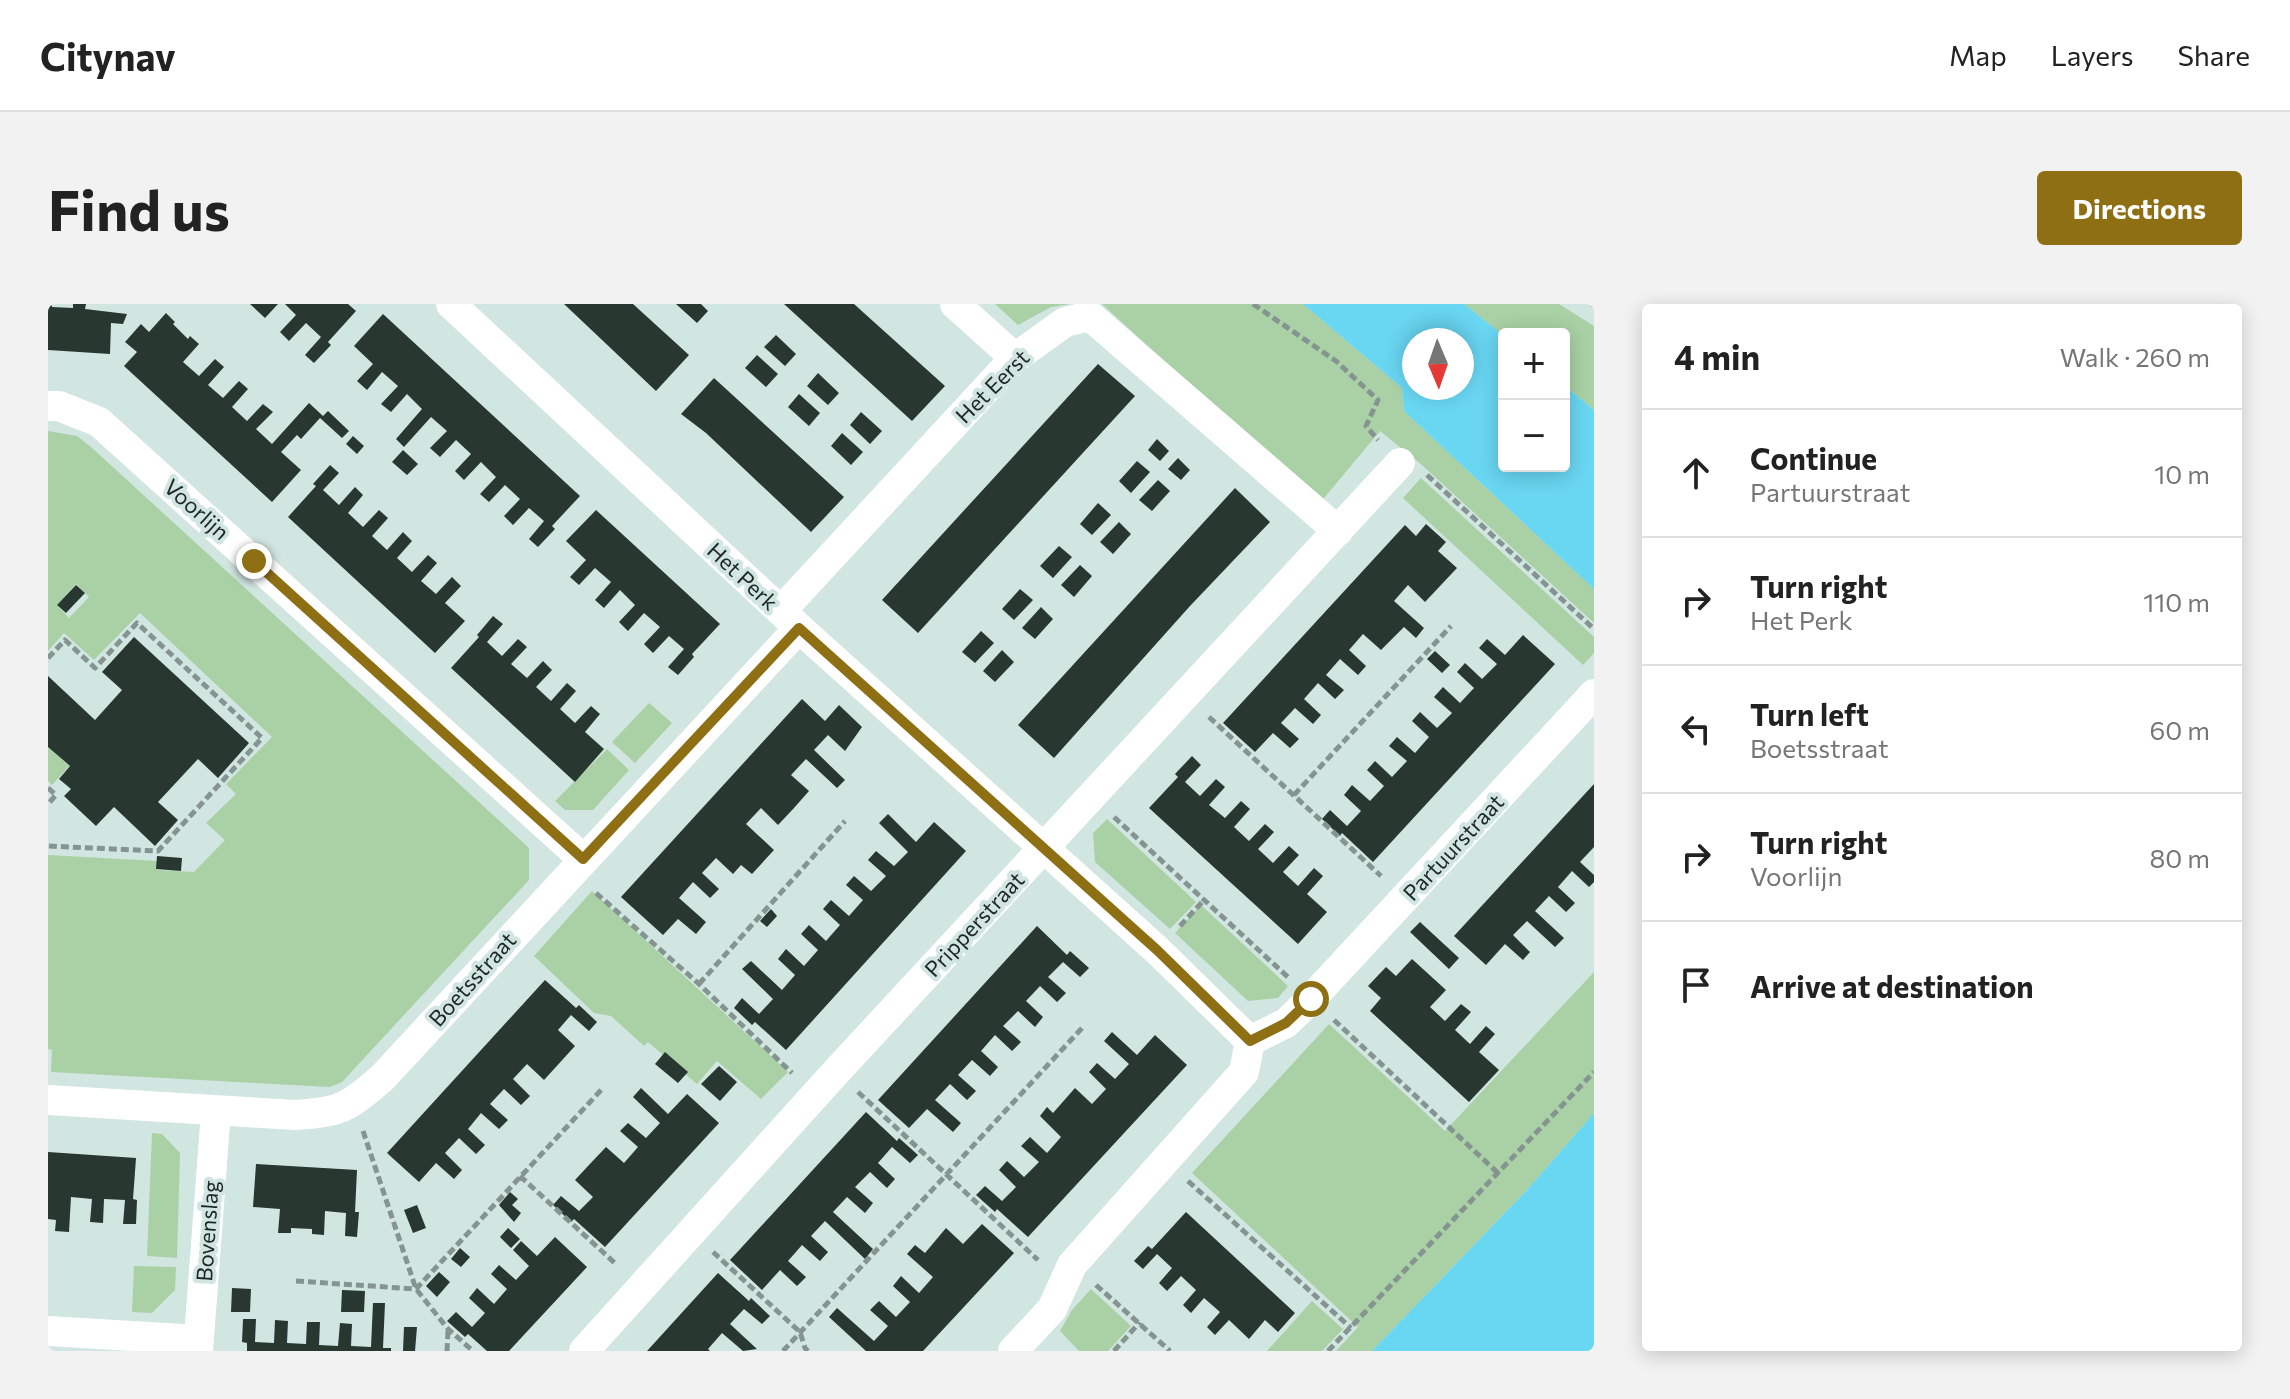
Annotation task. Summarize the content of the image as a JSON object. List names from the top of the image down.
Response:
{
  "streets": {
    "street": [
      "Het Eerst",
      "Voorlijn",
      "Het Perk",
      "Partuurstraat",
      "Pripperstraat",
      "Boetsstraat",
      "Bovenslag"
    ]
  },
  "crossings": [
    ["Het Eerst", "Het Perk"],
    ["Het Eerst", "Pripperstraat"],
    ["Het Eerst", "Boetsstraat"],
    ["Voorlijn", "Boetsstraat"],
    ["Het Perk", "Partuurstraat"],
    ["Het Perk", "Pripperstraat"],
    ["Het Perk", "Boetsstraat"],
    ["Boetsstraat", "Bovenslag"]
  ],
  "north": "bottom",
  "page": {
    "header": "Citynav",
    "nav": ["Map", "Layers", "Share"],
    "buttons": "Directions",
    "title": "Find us",
    "heading": ["4 min", "Walk · 260 m"],
    "map_buttons": ["+", "−"],
    "list": [
      ["Continue", "Partuurstraat", "10 m"],
      ["Turn right", "Het Perk", "110 m"],
      ["Turn left", "Boetsstraat", "60 m"],
      ["Turn right", "Voorlijn", "80 m"],
      "Arrive at destination"
    ]
  }
}
